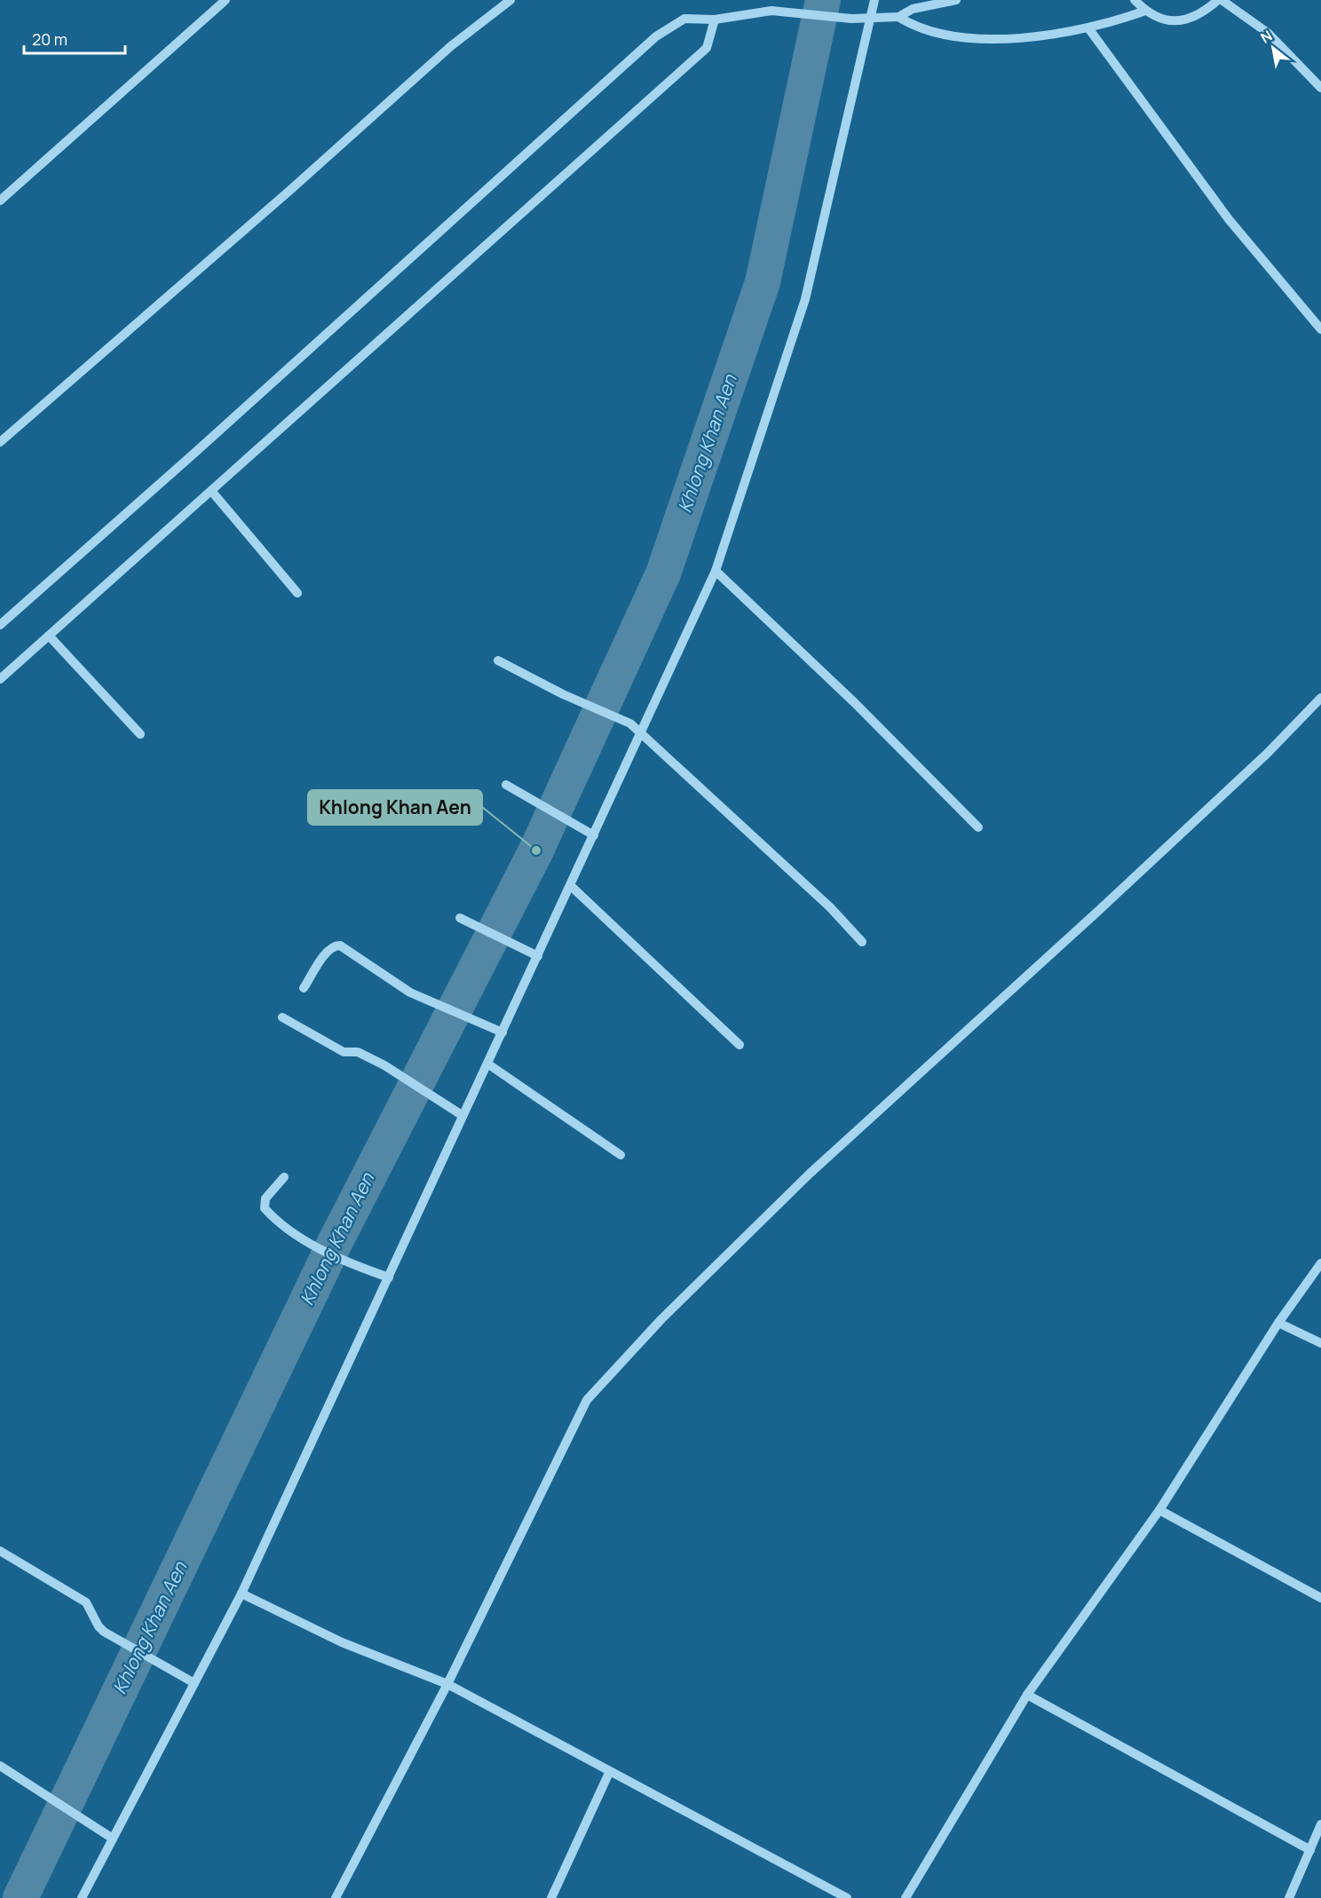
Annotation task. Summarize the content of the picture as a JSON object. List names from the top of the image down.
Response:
{
  "water": ["Khlong Khan Aen"],
  "places": ["Khlong Khan Aen"],
  "scale_bar": "20 m",
  "north": "top left"
}
